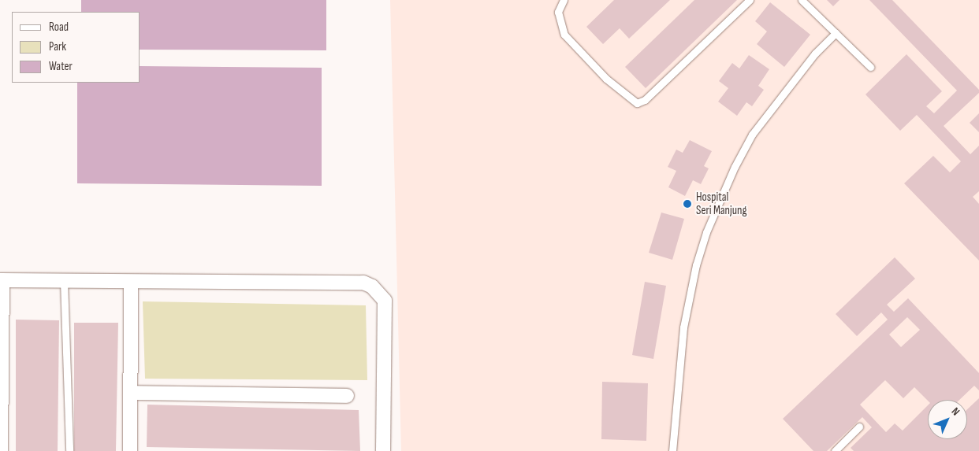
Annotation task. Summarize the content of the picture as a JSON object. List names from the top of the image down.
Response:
{
  "places": ["Hospital Seri Manjung"],
  "legend": ["Road", "Park", "Water"],
  "north": "top right"
}
